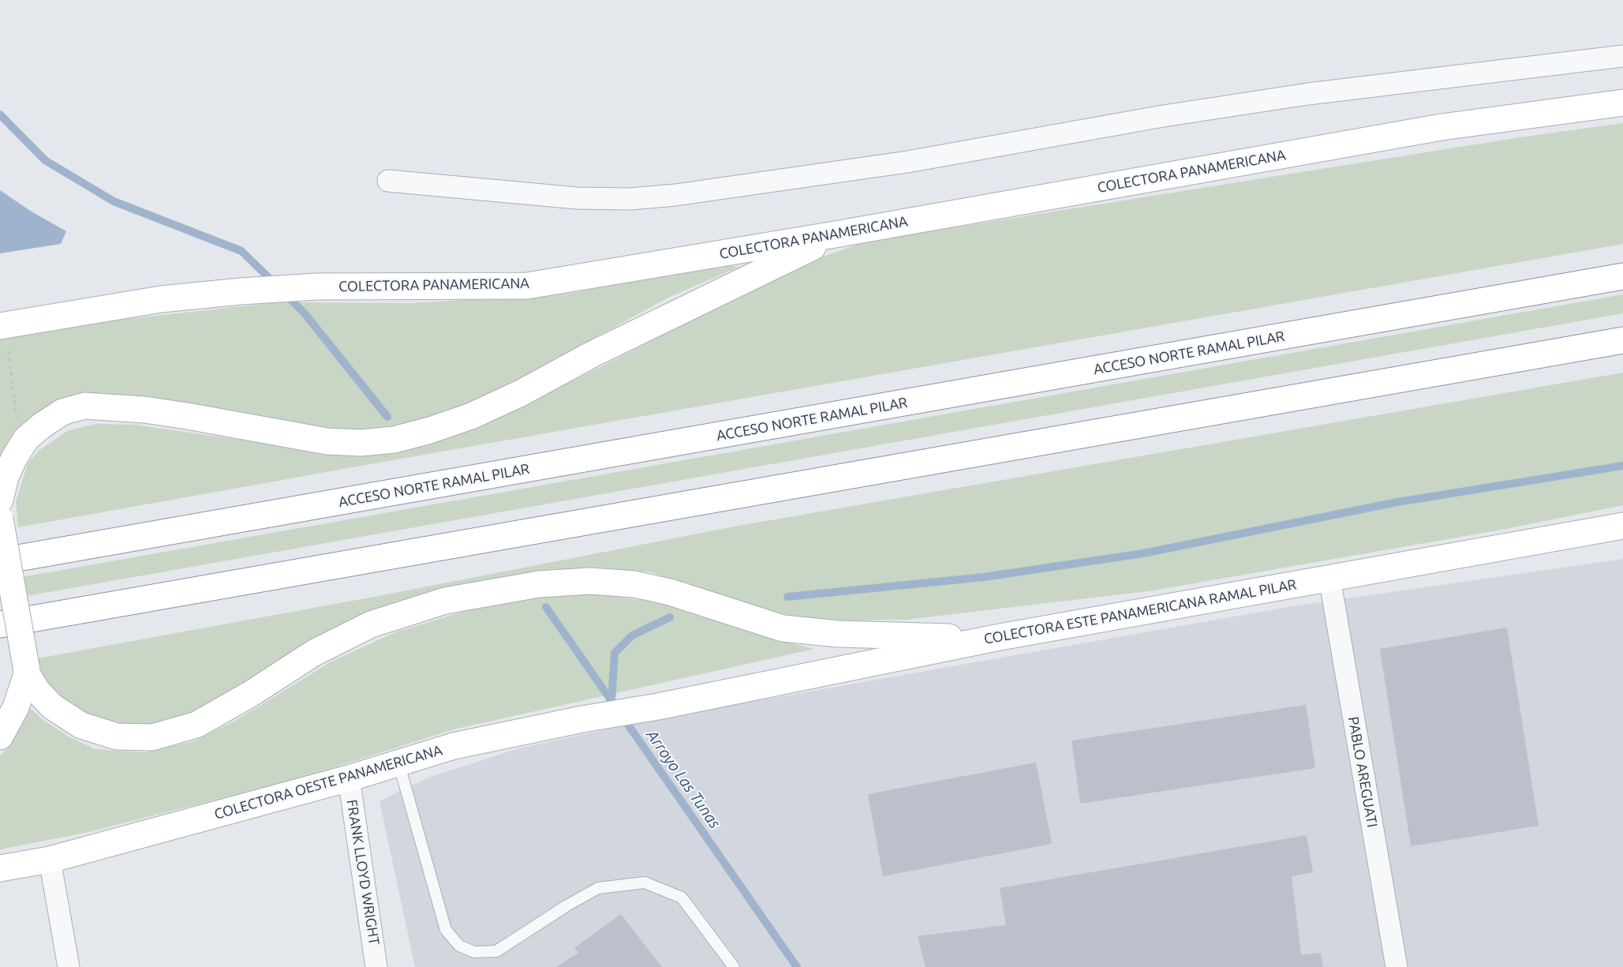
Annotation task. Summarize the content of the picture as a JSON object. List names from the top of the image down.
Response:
{
  "streets": {
    "main road": [
      "COLECTORA PANAMERICANA",
      "ACCESO NORTE RAMAL PILAR",
      "COLECTORA ESTE PANAMERICANA RAMAL PILAR",
      "COLECTORA OESTE PANAMERICANA"
    ],
    "street": ["PABLO AREGUATI", "FRANK LLOYD WRIGHT"]
  },
  "crossings": [
    ["COLECTORA ESTE PANAMERICANA RAMAL PILAR", "PABLO AREGUATI"],
    ["COLECTORA ESTE PANAMERICANA RAMAL PILAR", "COLECTORA OESTE PANAMERICANA"],
    ["COLECTORA OESTE PANAMERICANA", "FRANK LLOYD WRIGHT"]
  ],
  "water": ["Arroyo Las Tunas"]
}
